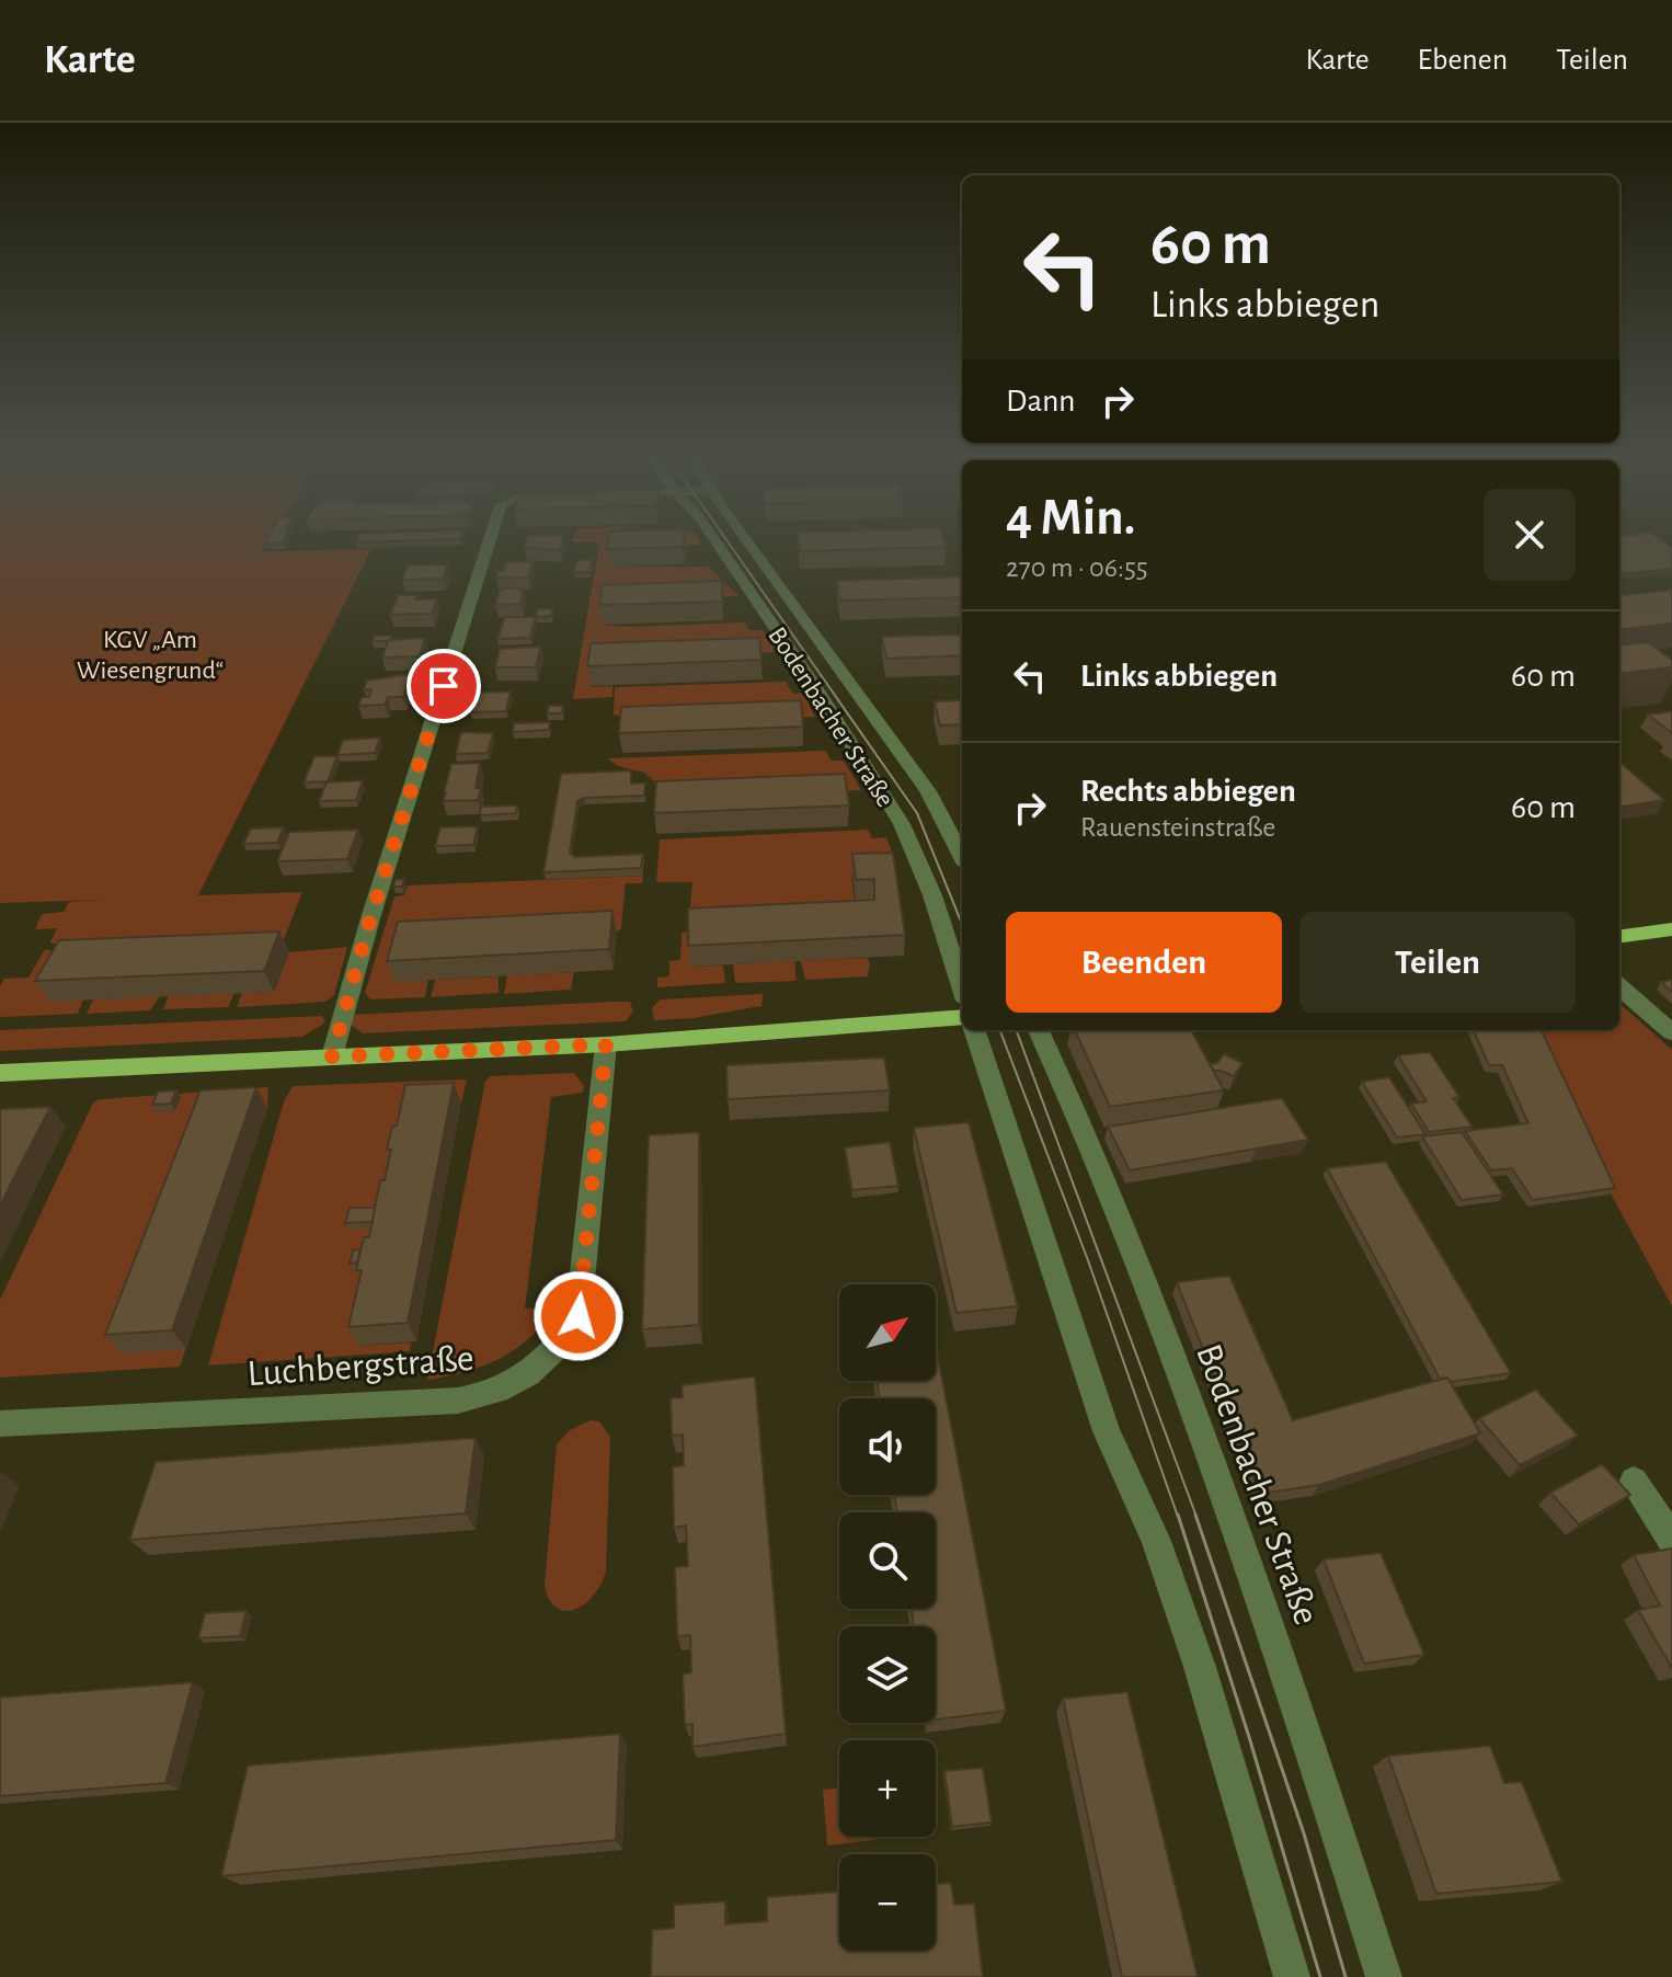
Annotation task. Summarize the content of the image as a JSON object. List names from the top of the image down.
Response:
{
  "streets": {
    "street": ["Bodenbacher Straße", "Luchbergstraße"]
  },
  "parks": ["KGV „Am Wiesengrund“"],
  "north": "top right",
  "page": {
    "header": "Karte",
    "nav": ["Karte", "Ebenen", "Teilen"],
    "turn": ["60 m", "Links abbiegen"],
    "then": "Dann",
    "heading": ["4 Min.", "270 m · 06:55"],
    "list": [
      {
        "name": "Links abbiegen",
        "value": "60 m"
      },
      {
        "name": "Rechts abbiegen",
        "note": "Rauensteinstraße",
        "value": "60 m"
      }
    ],
    "buttons": ["Beenden", "Teilen"],
    "map_buttons": ["+", "−"]
  }
}
